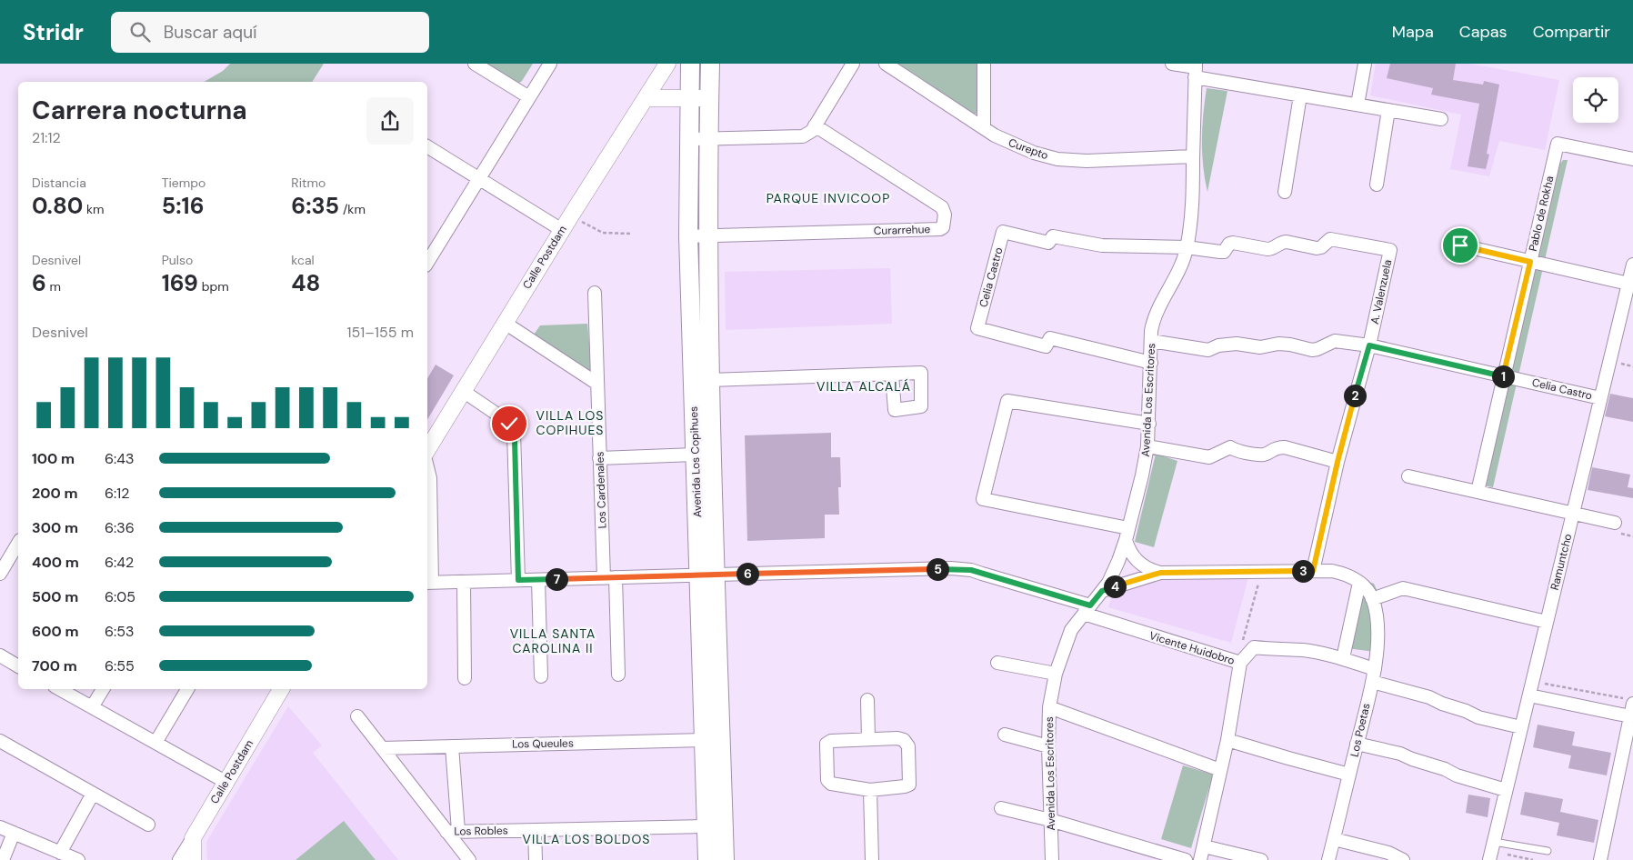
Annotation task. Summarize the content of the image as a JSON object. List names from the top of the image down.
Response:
{
  "streets": {
    "main road": ["Avenida Los Copihues"],
    "street": [
      "Curepto",
      "Pablo de Rokha",
      "Curarrehue",
      "Calle Postdam",
      "Celia Castro",
      "A. Valenzuela",
      "Avenida Los Escritores",
      "Los Cardenales",
      "Ramuntcho",
      "Vicente Huidobro",
      "Los Poetas",
      "Los Queules",
      "Los Robles"
    ]
  },
  "crossings": [
    ["Curepto", "Avenida Los Escritores"],
    ["Pablo de Rokha", "Celia Castro"],
    ["Curarrehue", "Avenida Los Copihues"],
    ["Celia Castro", "A. Valenzuela"],
    ["Celia Castro", "Avenida Los Escritores"],
    ["Celia Castro", "Ramuntcho"],
    ["A. Valenzuela", "Avenida Los Escritores"],
    ["Avenida Los Escritores", "Vicente Huidobro"],
    ["Avenida Los Copihues", "Vicente Huidobro"],
    ["Avenida Los Copihues", "Los Queules"],
    ["Avenida Los Copihues", "Los Robles"],
    ["Los Cardenales", "Vicente Huidobro"],
    ["Ramuntcho", "Vicente Huidobro"],
    ["Vicente Huidobro", "Los Poetas"]
  ],
  "districts": [
    "PARQUE INVICOOP",
    "VILLA ALCALÁ",
    "VILLA LOS COPIHUES",
    "VILLA SANTA CAROLINA II",
    "VILLA LOS BOLDOS"
  ],
  "page": {
    "header": "Stridr",
    "search": "Buscar aquí",
    "nav": ["Mapa", "Capas", "Compartir"],
    "heading": ["Carrera nocturna", "21:12"],
    "stats": [
      ["Distancia", "0.80 km"],
      ["Tiempo", "5:16"],
      ["Ritmo", "6:35 /km"],
      ["Desnivel", "6 m"],
      ["Pulso", "169 bpm"],
      ["kcal", "48"]
    ],
    "chart": ["Desnivel", "151–155 m"],
    "pins": [
      "1",
      "2",
      "5",
      "3",
      "6",
      "7",
      "4"
    ],
    "list": [
      {
        "name": "100 m",
        "note": "6:43"
      },
      {
        "name": "200 m",
        "note": "6:12"
      },
      {
        "name": "300 m",
        "note": "6:36"
      },
      {
        "name": "400 m",
        "note": "6:42"
      },
      {
        "name": "500 m",
        "note": "6:05"
      },
      {
        "name": "600 m",
        "note": "6:53"
      },
      {
        "name": "700 m",
        "note": "6:55"
      }
    ]
  }
}
